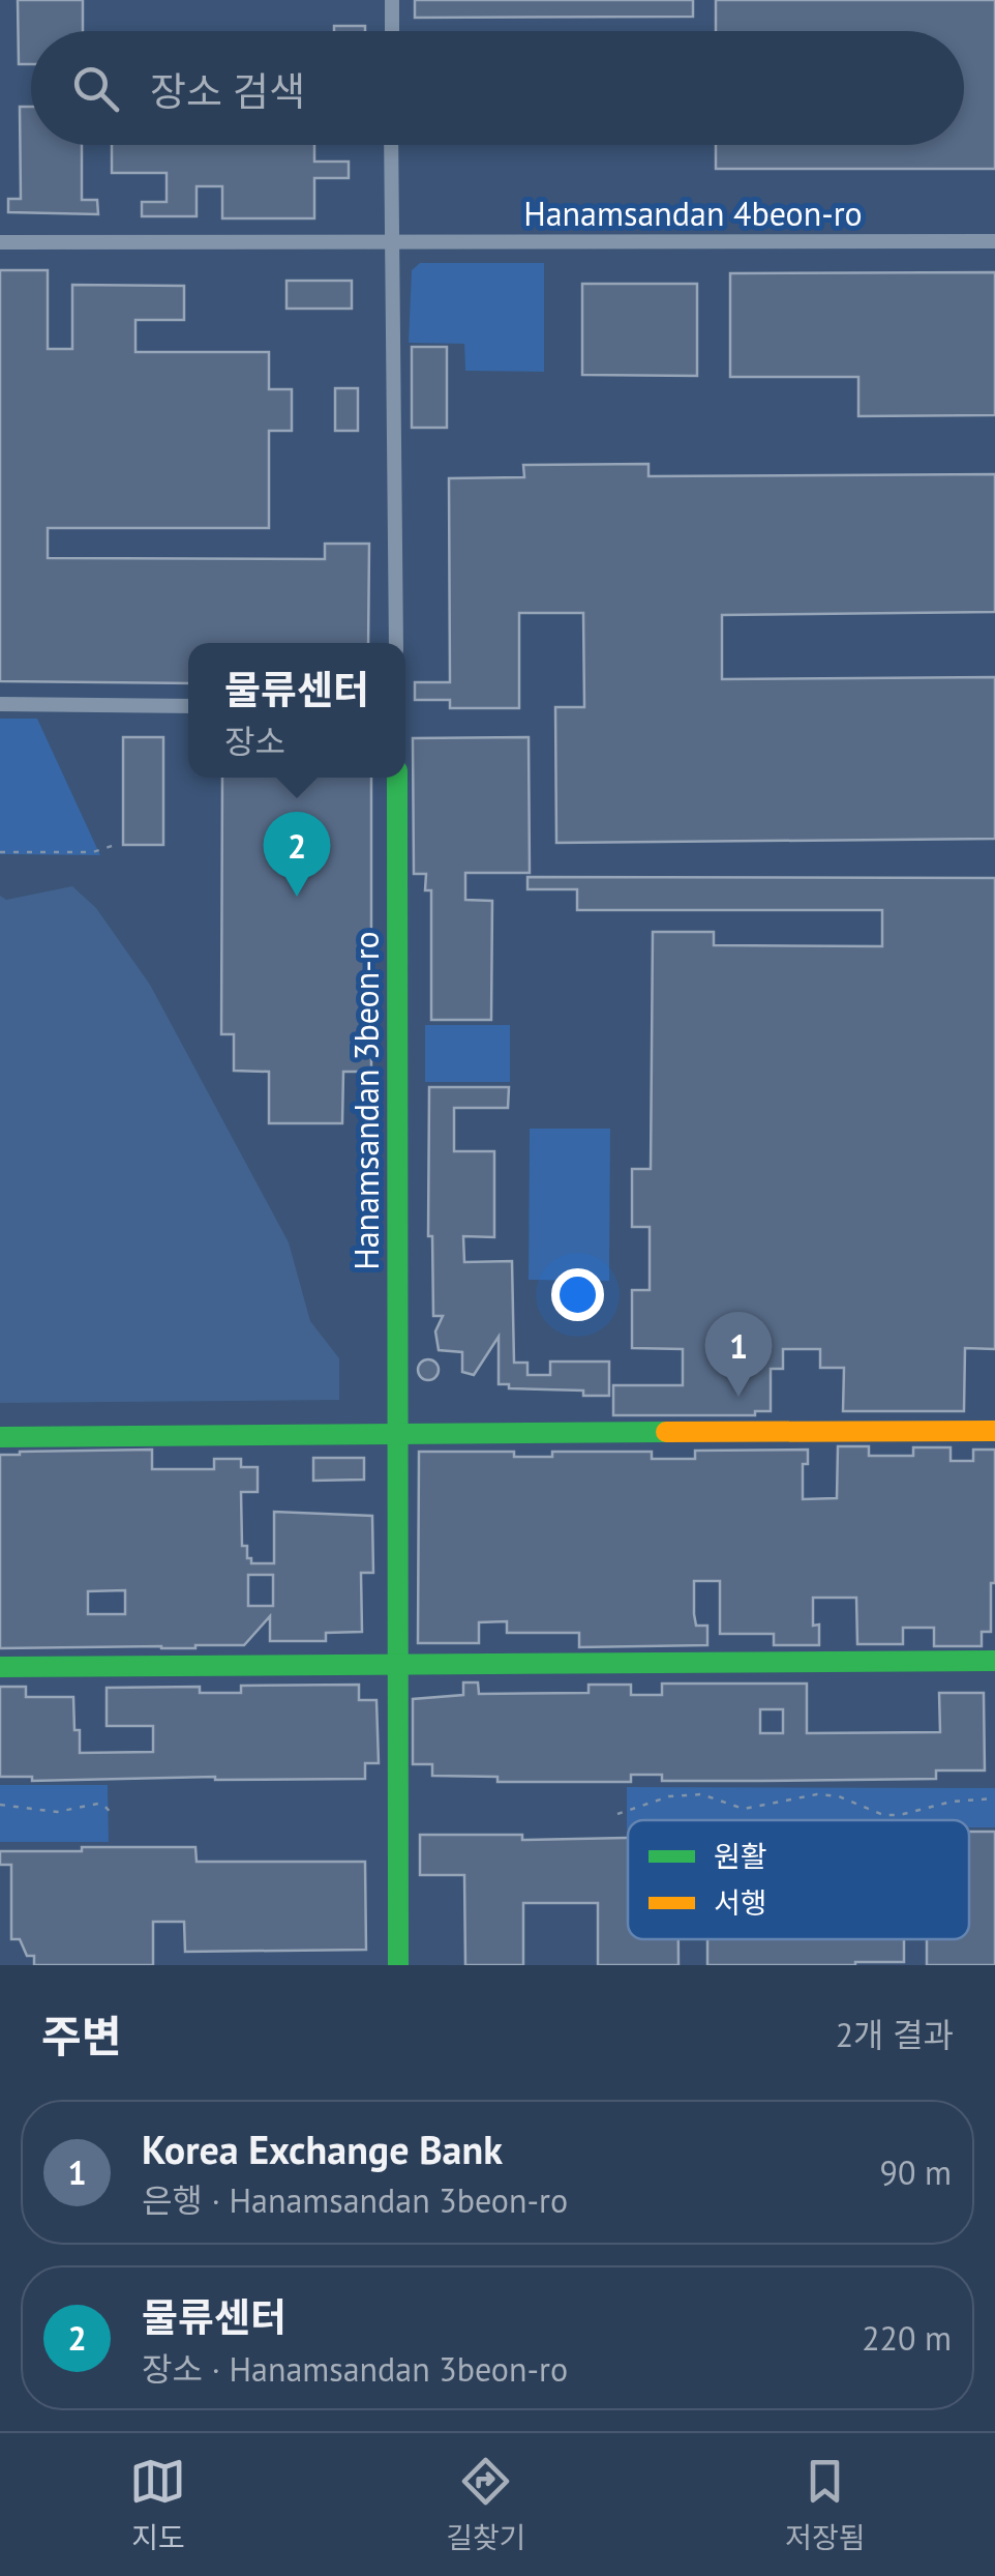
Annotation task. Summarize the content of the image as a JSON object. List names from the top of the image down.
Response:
{
  "streets": {
    "street": ["Hanamsandan 4beon-ro", "Hanamsandan 3beon-ro"]
  },
  "legend": ["원활", "서행"],
  "page": {
    "search": "장소 검색",
    "popup": ["물류센터", "장소"],
    "pins": ["2", "1"],
    "heading": ["주변", "2개 결과"],
    "list": [
      {
        "mark": "1",
        "name": "Korea Exchange Bank",
        "note": "은행 · Hanamsandan 3beon-ro",
        "value": "90 m"
      },
      {
        "mark": "2",
        "name": "물류센터",
        "note": "장소 · Hanamsandan 3beon-ro",
        "value": "220 m"
      }
    ],
    "nav": ["지도", "길찾기", "저장됨"]
  }
}
